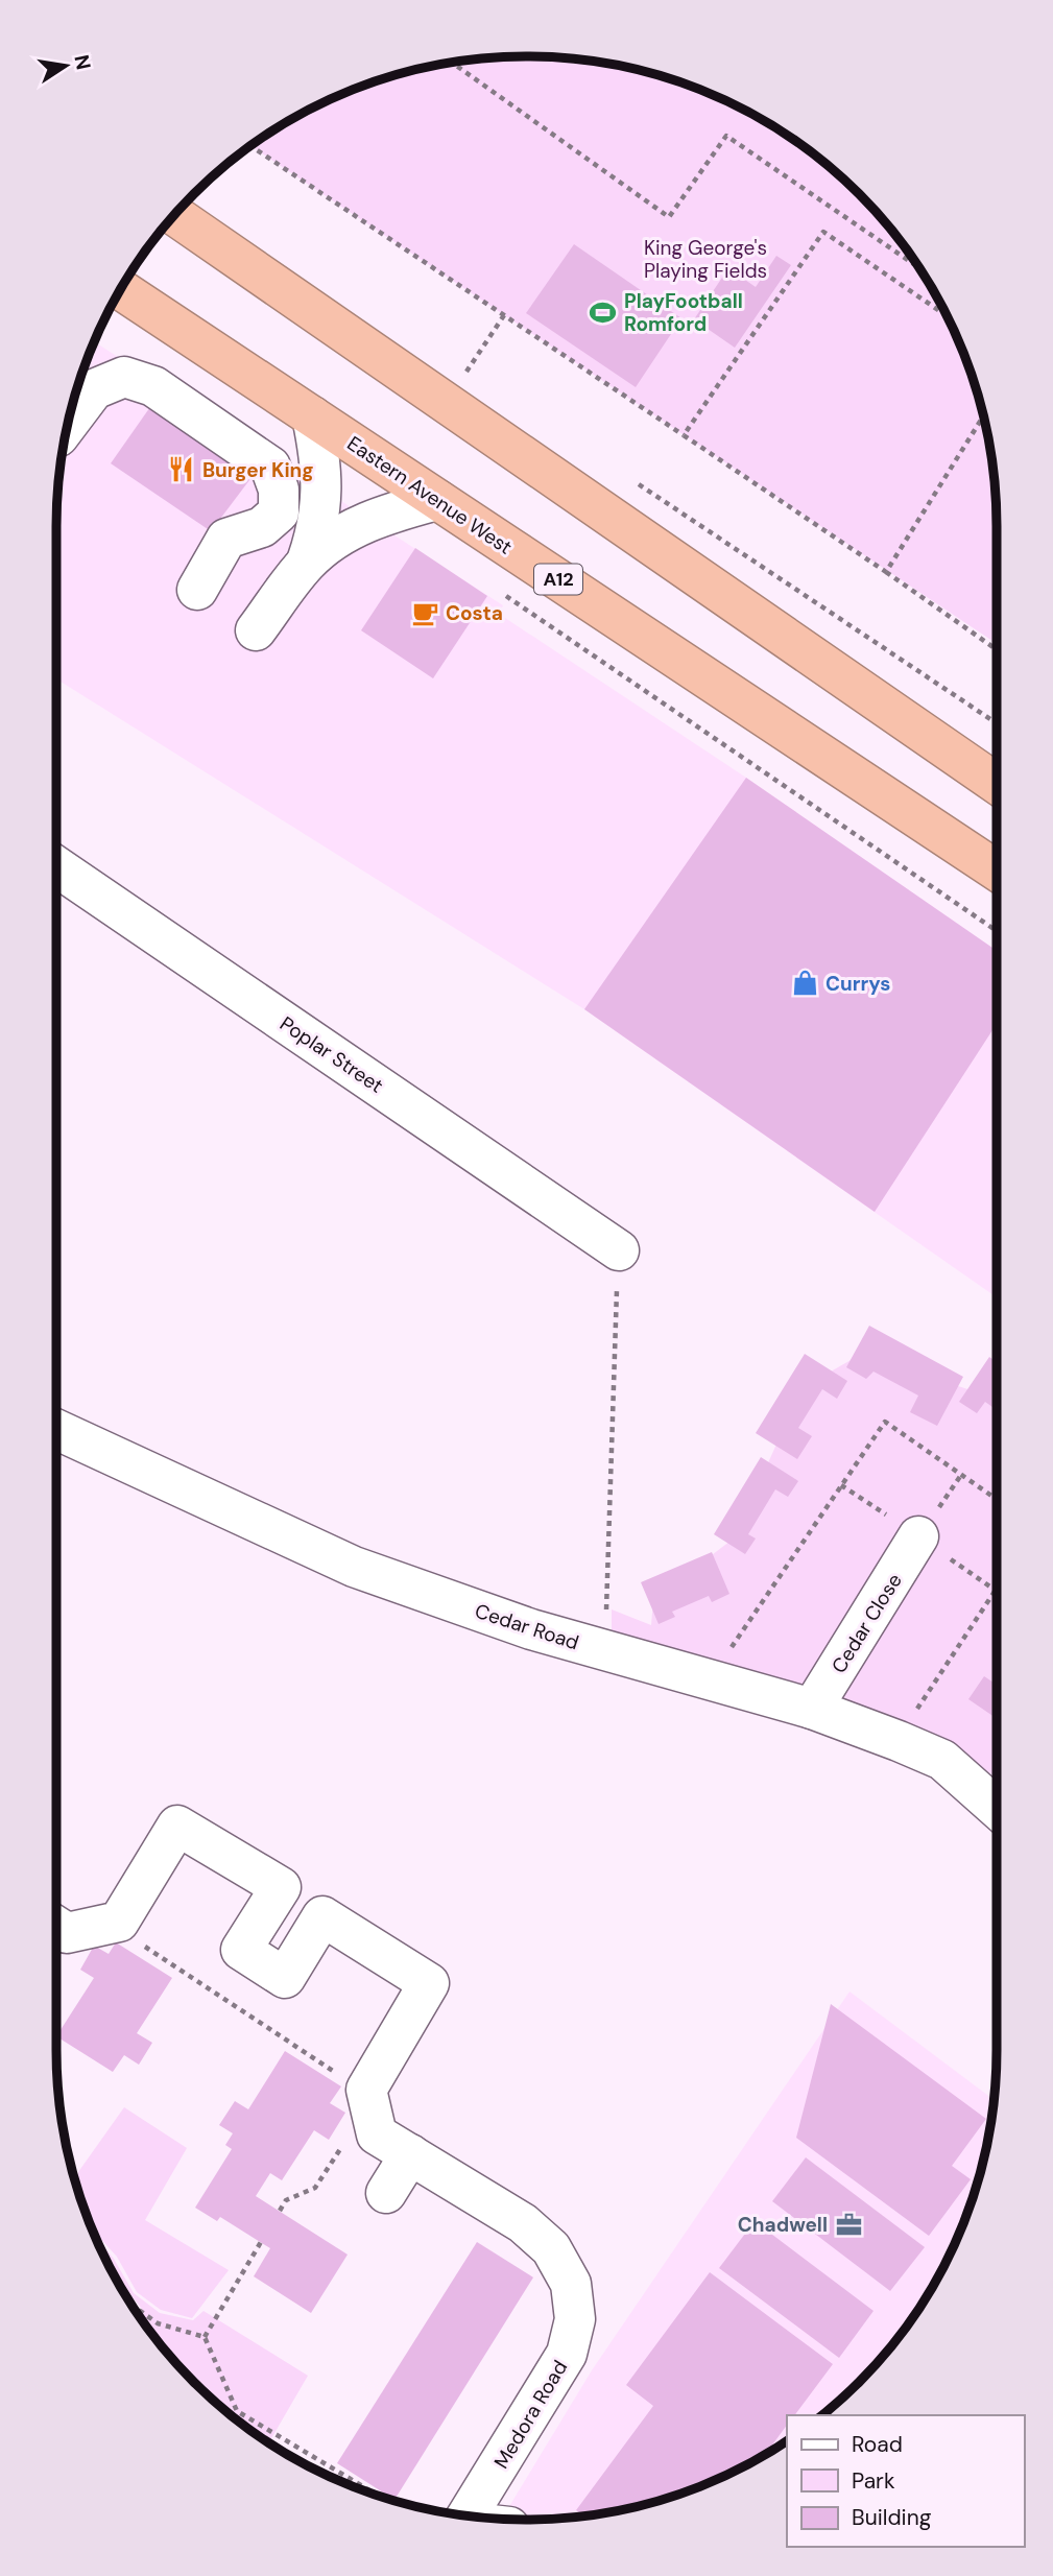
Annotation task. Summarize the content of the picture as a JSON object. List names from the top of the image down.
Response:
{
  "streets": {
    "highway": ["Eastern Avenue West", "A12"],
    "street": [
      "Poplar Street",
      "Cedar Close",
      "Cedar Road",
      "Medora Road"
    ]
  },
  "crossings": [
    ["Cedar Close", "Cedar Road"]
  ],
  "parks": ["King George's Playing Fields"],
  "places": {
    "sports": ["PlayFootball Romford"],
    "restaurant": ["Burger King"],
    "cafe": ["Costa"],
    "shop": ["Currys"],
    "office": ["Chadwell"]
  },
  "legend": ["Road", "Park", "Building"],
  "north": "right"
}
